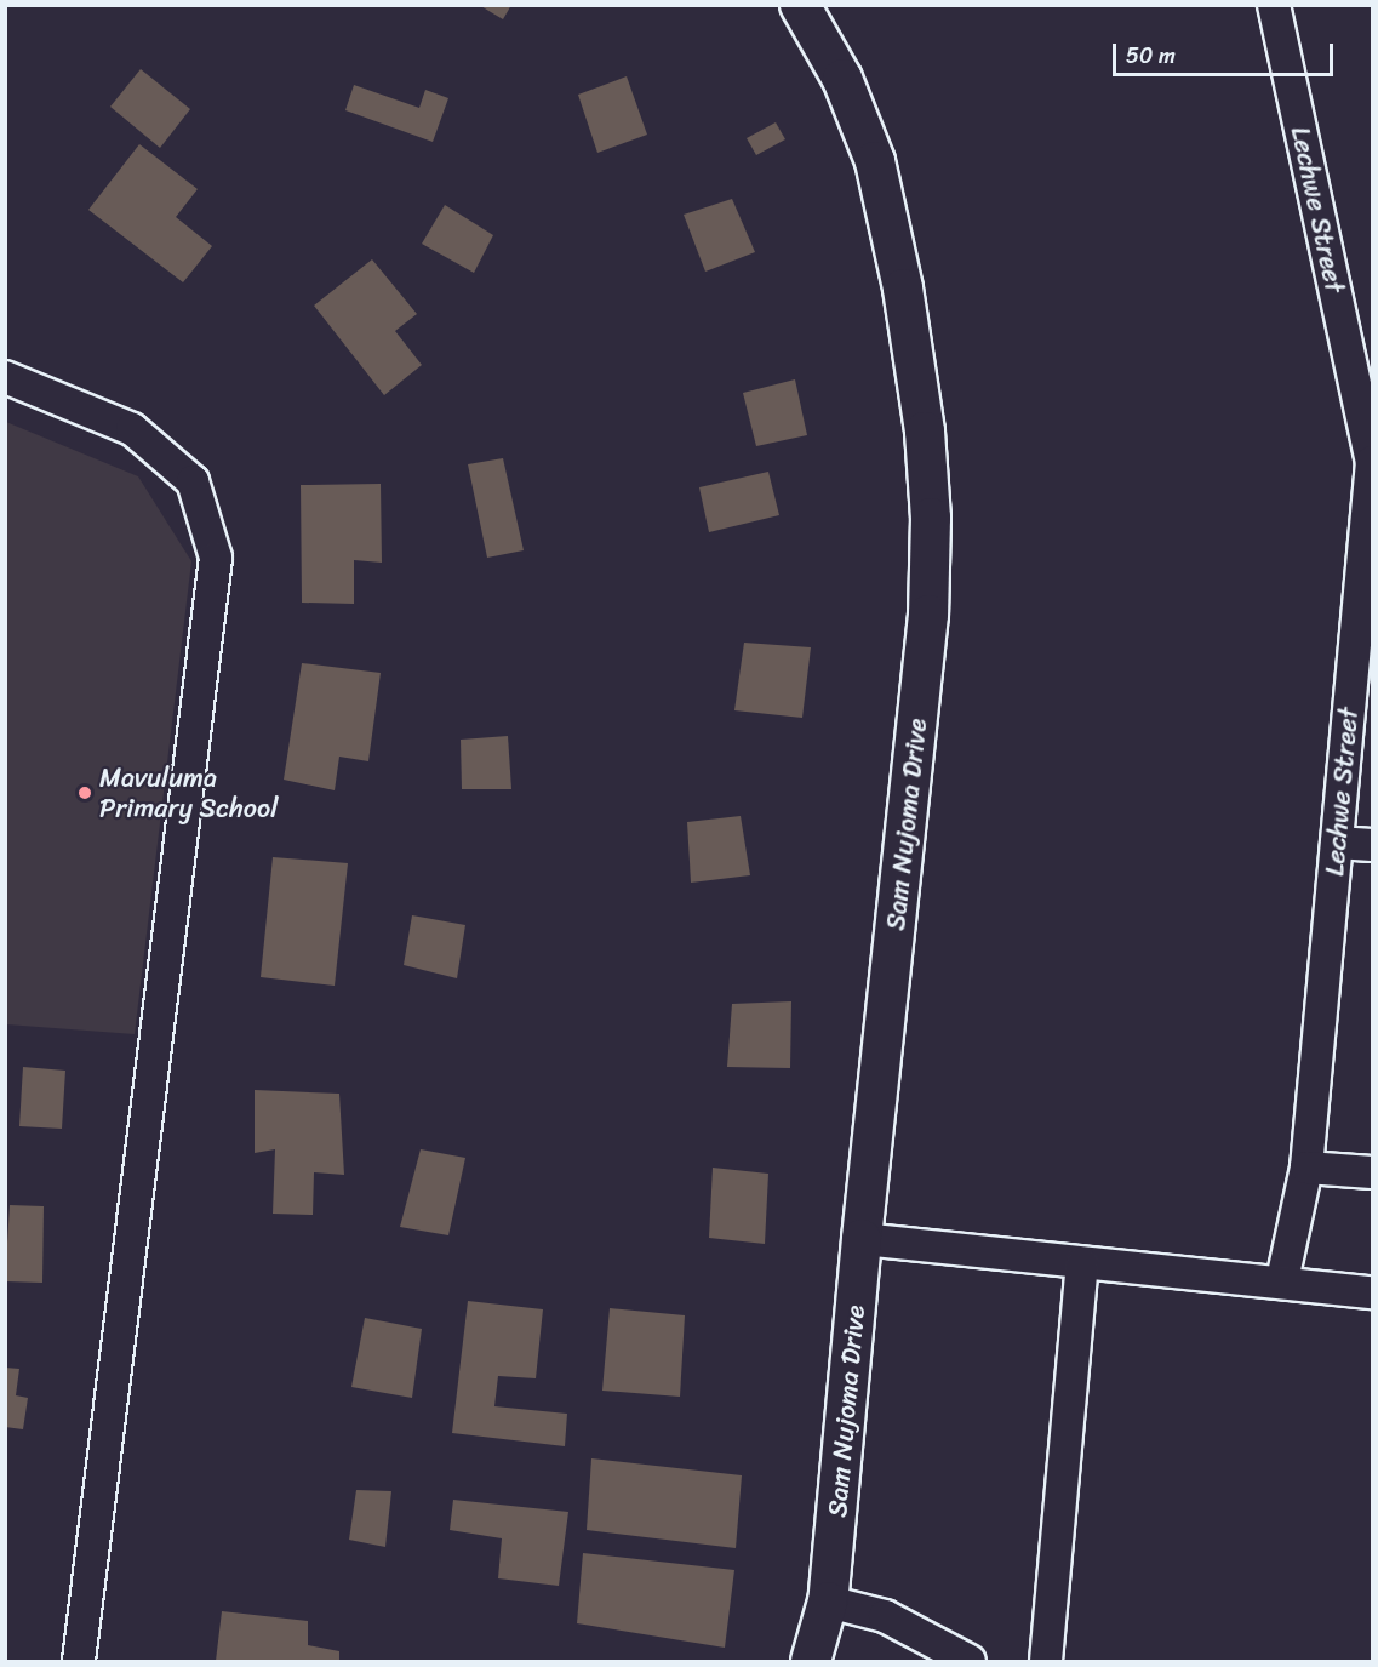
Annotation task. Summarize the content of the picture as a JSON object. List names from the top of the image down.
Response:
{
  "streets": {
    "street": ["Lechwe Street", "Sam Nujoma Drive"]
  },
  "places": ["Mavuluma Primary School"],
  "scale_bar": "50 m"
}
